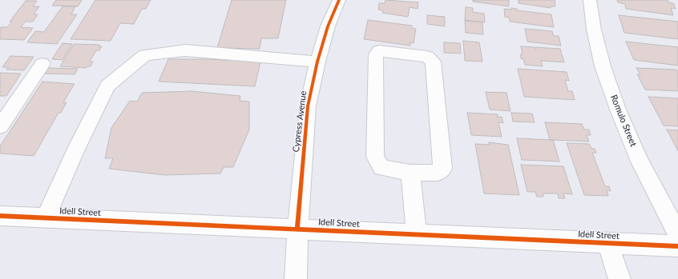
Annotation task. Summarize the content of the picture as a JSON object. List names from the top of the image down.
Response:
{
  "streets": {
    "street": ["Romulo Street", "Cypress Avenue", "Idell Street"]
  },
  "crossings": [
    ["Cypress Avenue", "Idell Street"]
  ]
}
